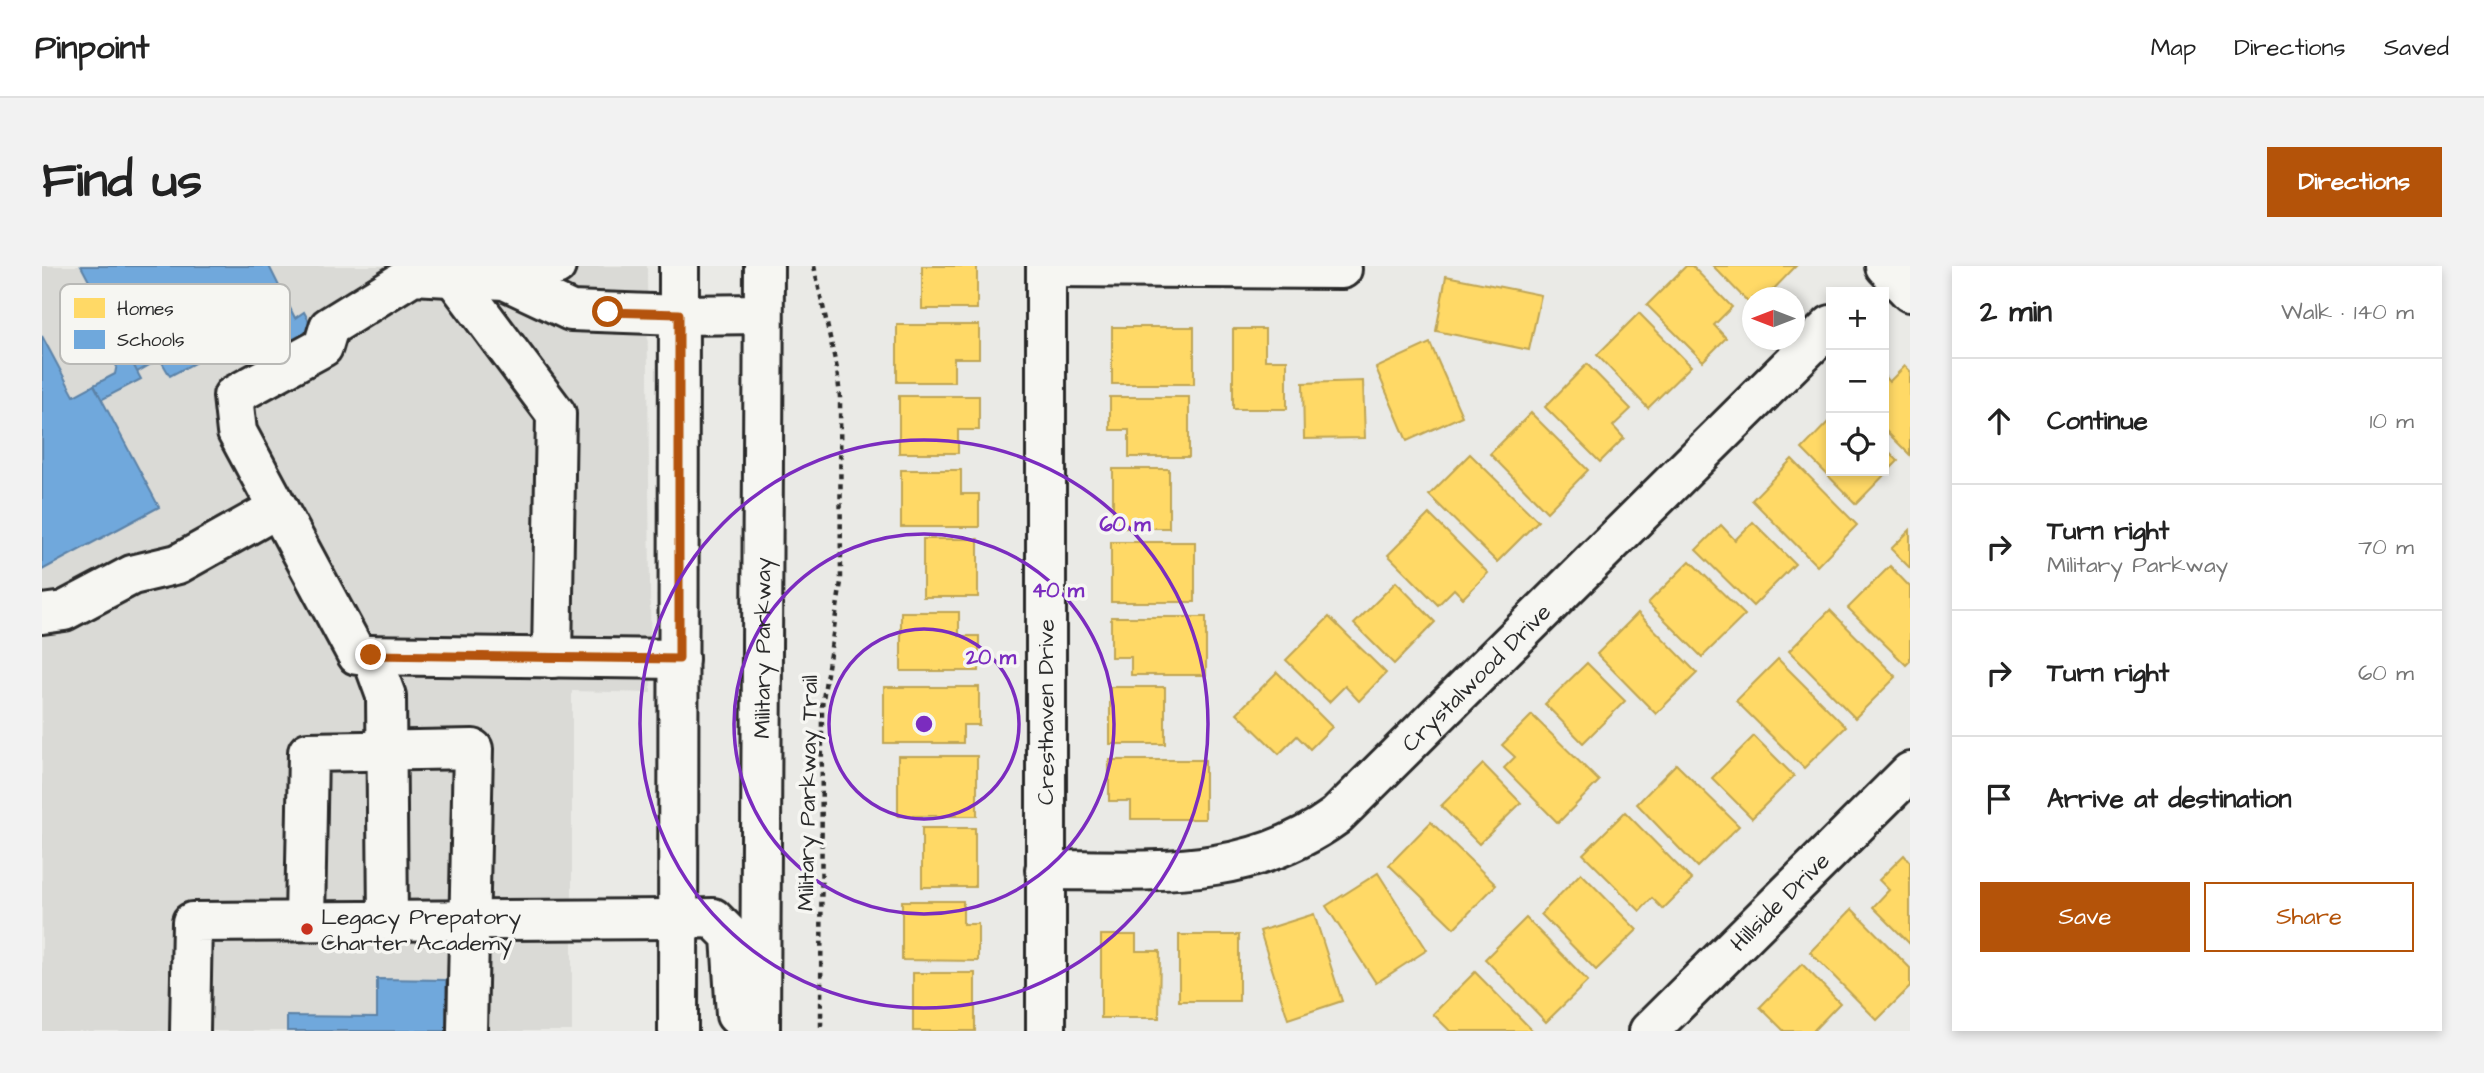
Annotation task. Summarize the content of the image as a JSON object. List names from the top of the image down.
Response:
{
  "streets": {
    "street": [
      "Military Parkway",
      "Crystalwood Drive",
      "Cresthaven Drive",
      "Hillside Drive"
    ],
    "path": ["Military Parkway Trail"]
  },
  "crossings": [
    ["Crystalwood Drive", "Cresthaven Drive"]
  ],
  "places": ["Legacy Prepatory Charter Academy"],
  "legend": ["Homes", "Schools"],
  "north": "left",
  "page": {
    "header": "Pinpoint",
    "nav": ["Map", "Directions", "Saved"],
    "buttons": [
      "Directions",
      ["Save", "Share"]
    ],
    "title": "Find us",
    "heading": ["2 min", "Walk · 140 m"],
    "map_buttons": ["+", "−"],
    "list": [
      ["Continue", "10 m"],
      ["Turn right", "Military Parkway", "70 m"],
      ["Turn right", "60 m"],
      "Arrive at destination"
    ]
  },
  "rings": ["60 m", "40 m", "20 m"]
}
